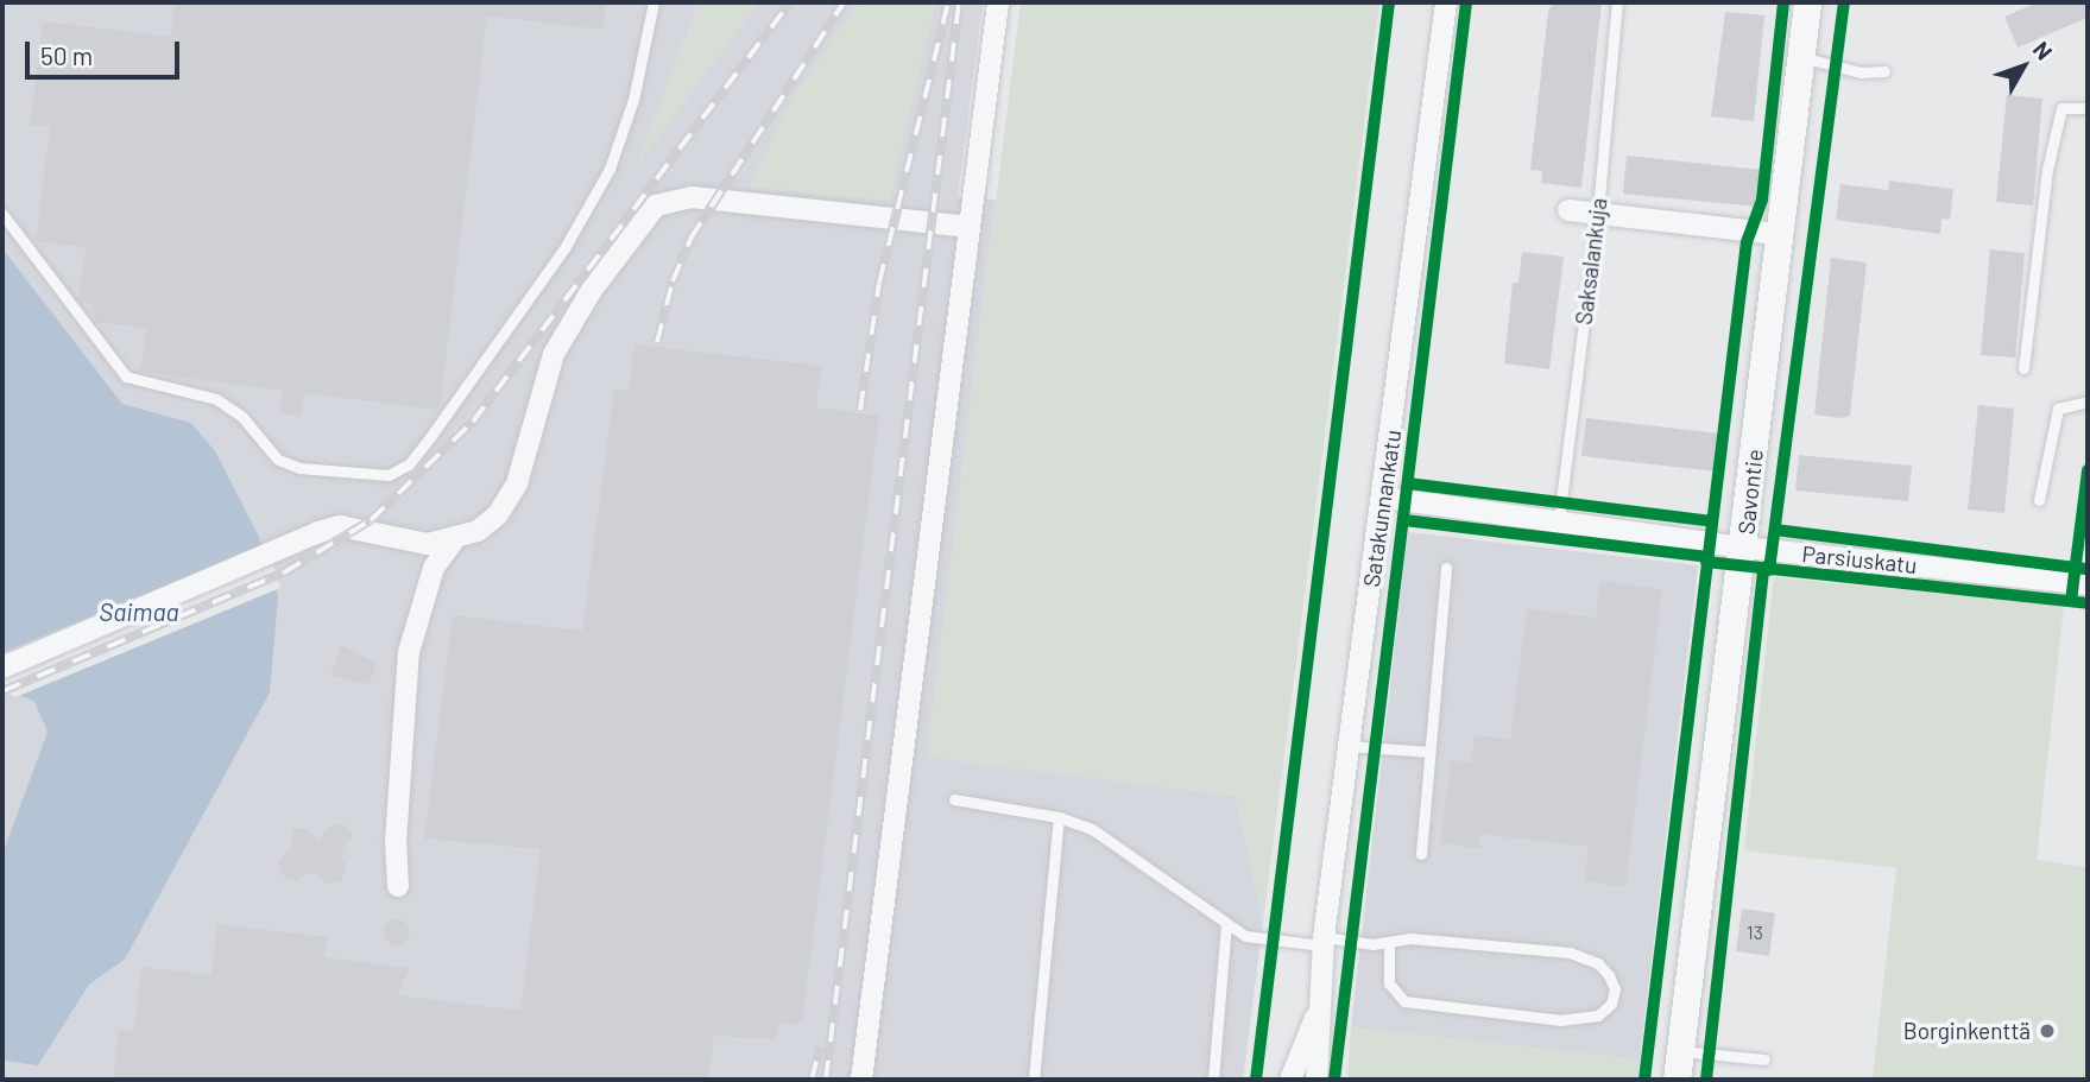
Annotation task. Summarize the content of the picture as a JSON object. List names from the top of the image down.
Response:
{
  "streets": {
    "street": ["Savontie", "Satakunnankatu", "Parsiuskatu"],
    "lane": ["Saksalankuja"]
  },
  "crossings": [
    ["Saksalankuja", "Parsiuskatu"],
    ["Savontie", "Parsiuskatu"],
    ["Satakunnankatu", "Parsiuskatu"]
  ],
  "water": ["Saimaa"],
  "places": ["Borginkenttä"],
  "house_numbers": ["13"],
  "scale_bar": "50 m",
  "north": "top right"
}
